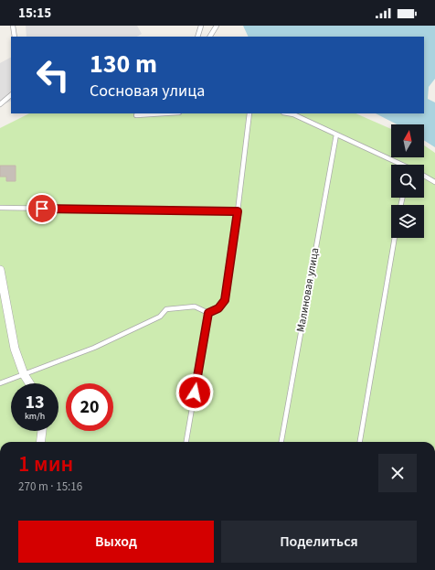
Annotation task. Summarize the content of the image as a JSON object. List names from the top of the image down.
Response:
{
  "streets": {
    "lane": ["Малиновая улица"]
  },
  "north": "top",
  "page": {
    "status": "15:15",
    "turn": ["130 m", "Сосновая улица"],
    "speed": "13 km/h",
    "limit": "20",
    "heading": ["1 мин", "270 m · 15:16"],
    "buttons": ["Выход", "Поделиться"]
  }
}
